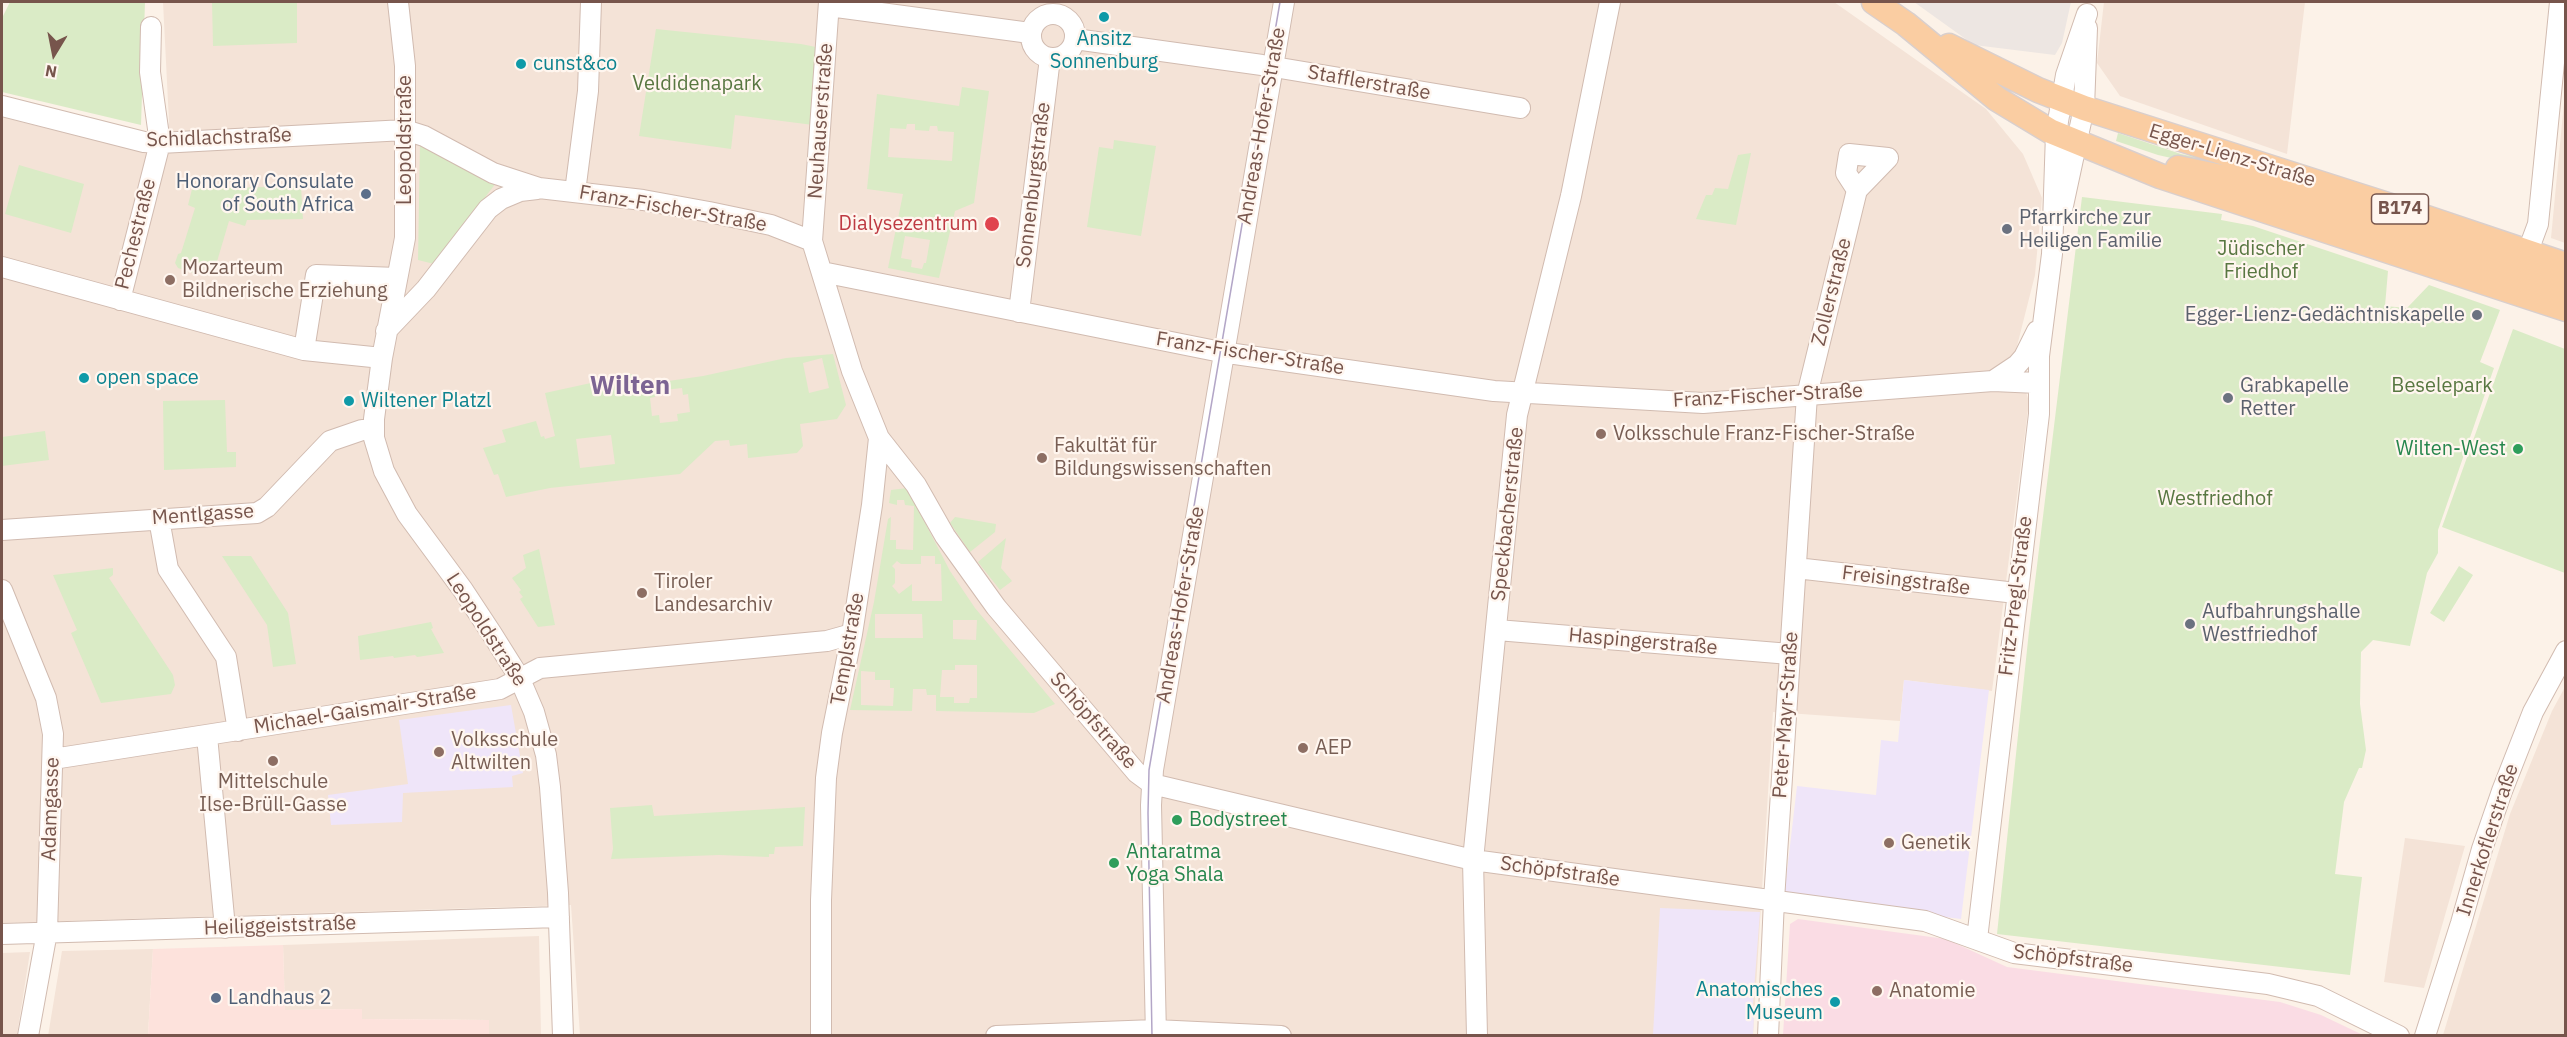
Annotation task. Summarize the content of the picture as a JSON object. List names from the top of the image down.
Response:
{
  "streets": {
    "main road": ["Egger-Lienz-Straße", "B174"],
    "street": [
      "Stafflerstraße",
      "Neuhauserstraße",
      "Andreas-Hofer-Straße",
      "Schidlachstraße",
      "Leopoldstraße",
      "Sonnenburgstraße",
      "Franz-Fischer-Straße",
      "Pechestraße",
      "Zollerstraße",
      "Speckbacherstraße",
      "Mentlgasse",
      "Freisingstraße",
      "Fritz-Pregl-Straße",
      "Haspingerstraße",
      "Templstraße",
      "Michael-Gaismair-Straße",
      "Peter-Mayr-Straße",
      "Schöpfstraße",
      "Adamgasse",
      "Innerkoflerstraße",
      "Heiliggeiststraße"
    ]
  },
  "crossings": [
    ["Stafflerstraße", "Andreas-Hofer-Straße"],
    ["Stafflerstraße", "Sonnenburgstraße"],
    ["Neuhauserstraße", "Franz-Fischer-Straße"],
    ["Andreas-Hofer-Straße", "Franz-Fischer-Straße"],
    ["Andreas-Hofer-Straße", "Schöpfstraße"],
    ["Schidlachstraße", "Leopoldstraße"],
    ["Schidlachstraße", "Franz-Fischer-Straße"],
    ["Schidlachstraße", "Pechestraße"],
    ["Leopoldstraße", "Franz-Fischer-Straße"],
    ["Leopoldstraße", "Mentlgasse"],
    ["Leopoldstraße", "Michael-Gaismair-Straße"],
    ["Leopoldstraße", "Heiliggeiststraße"],
    ["Egger-Lienz-Straße", "Fritz-Pregl-Straße"],
    ["Sonnenburgstraße", "Franz-Fischer-Straße"],
    ["Franz-Fischer-Straße", "Zollerstraße"],
    ["Franz-Fischer-Straße", "Speckbacherstraße"],
    ["Franz-Fischer-Straße", "Fritz-Pregl-Straße"],
    ["Franz-Fischer-Straße", "Templstraße"],
    ["Franz-Fischer-Straße", "Peter-Mayr-Straße"],
    ["Zollerstraße", "Peter-Mayr-Straße"],
    ["Speckbacherstraße", "Haspingerstraße"],
    ["Speckbacherstraße", "Schöpfstraße"],
    ["Freisingstraße", "Fritz-Pregl-Straße"],
    ["Freisingstraße", "Peter-Mayr-Straße"],
    ["Fritz-Pregl-Straße", "Schöpfstraße"],
    ["Haspingerstraße", "Peter-Mayr-Straße"],
    ["Templstraße", "Michael-Gaismair-Straße"],
    ["Templstraße", "Schöpfstraße"],
    ["Michael-Gaismair-Straße", "Adamgasse"],
    ["Peter-Mayr-Straße", "Schöpfstraße"],
    ["Adamgasse", "Heiliggeiststraße"]
  ],
  "districts": ["Wilten"],
  "parks": [
    "Veldidenapark",
    "Jüdischer Friedhof",
    "Beselepark",
    "Westfriedhof"
  ],
  "places": [
    "Ansitz Sonnenburg",
    "cunst&co",
    "Honorary Consulate of South Africa",
    "Dialysezentrum",
    "Pfarrkirche zur Heiligen Familie",
    "Mozarteum Bildnerische Erziehung",
    "Egger-Lienz-Gedächtniskapelle",
    "open space",
    "Grabkapelle Retter",
    "Wiltener Platzl",
    "Volksschule Franz-Fischer-Straße",
    "Wilten-West",
    "Fakultät für Bildungswissenschaften",
    "Tiroler Landesarchiv",
    "Aufbahrungshalle Westfriedhof",
    "AEP",
    "Volksschule Altwilten",
    "Mittelschule Ilse-Brüll-Gasse",
    "Bodystreet",
    "Genetik",
    "Antaratma Yoga Shala",
    "Anatomie",
    "Landhaus 2",
    "Anatomisches Museum"
  ],
  "north": "bottom"
}
